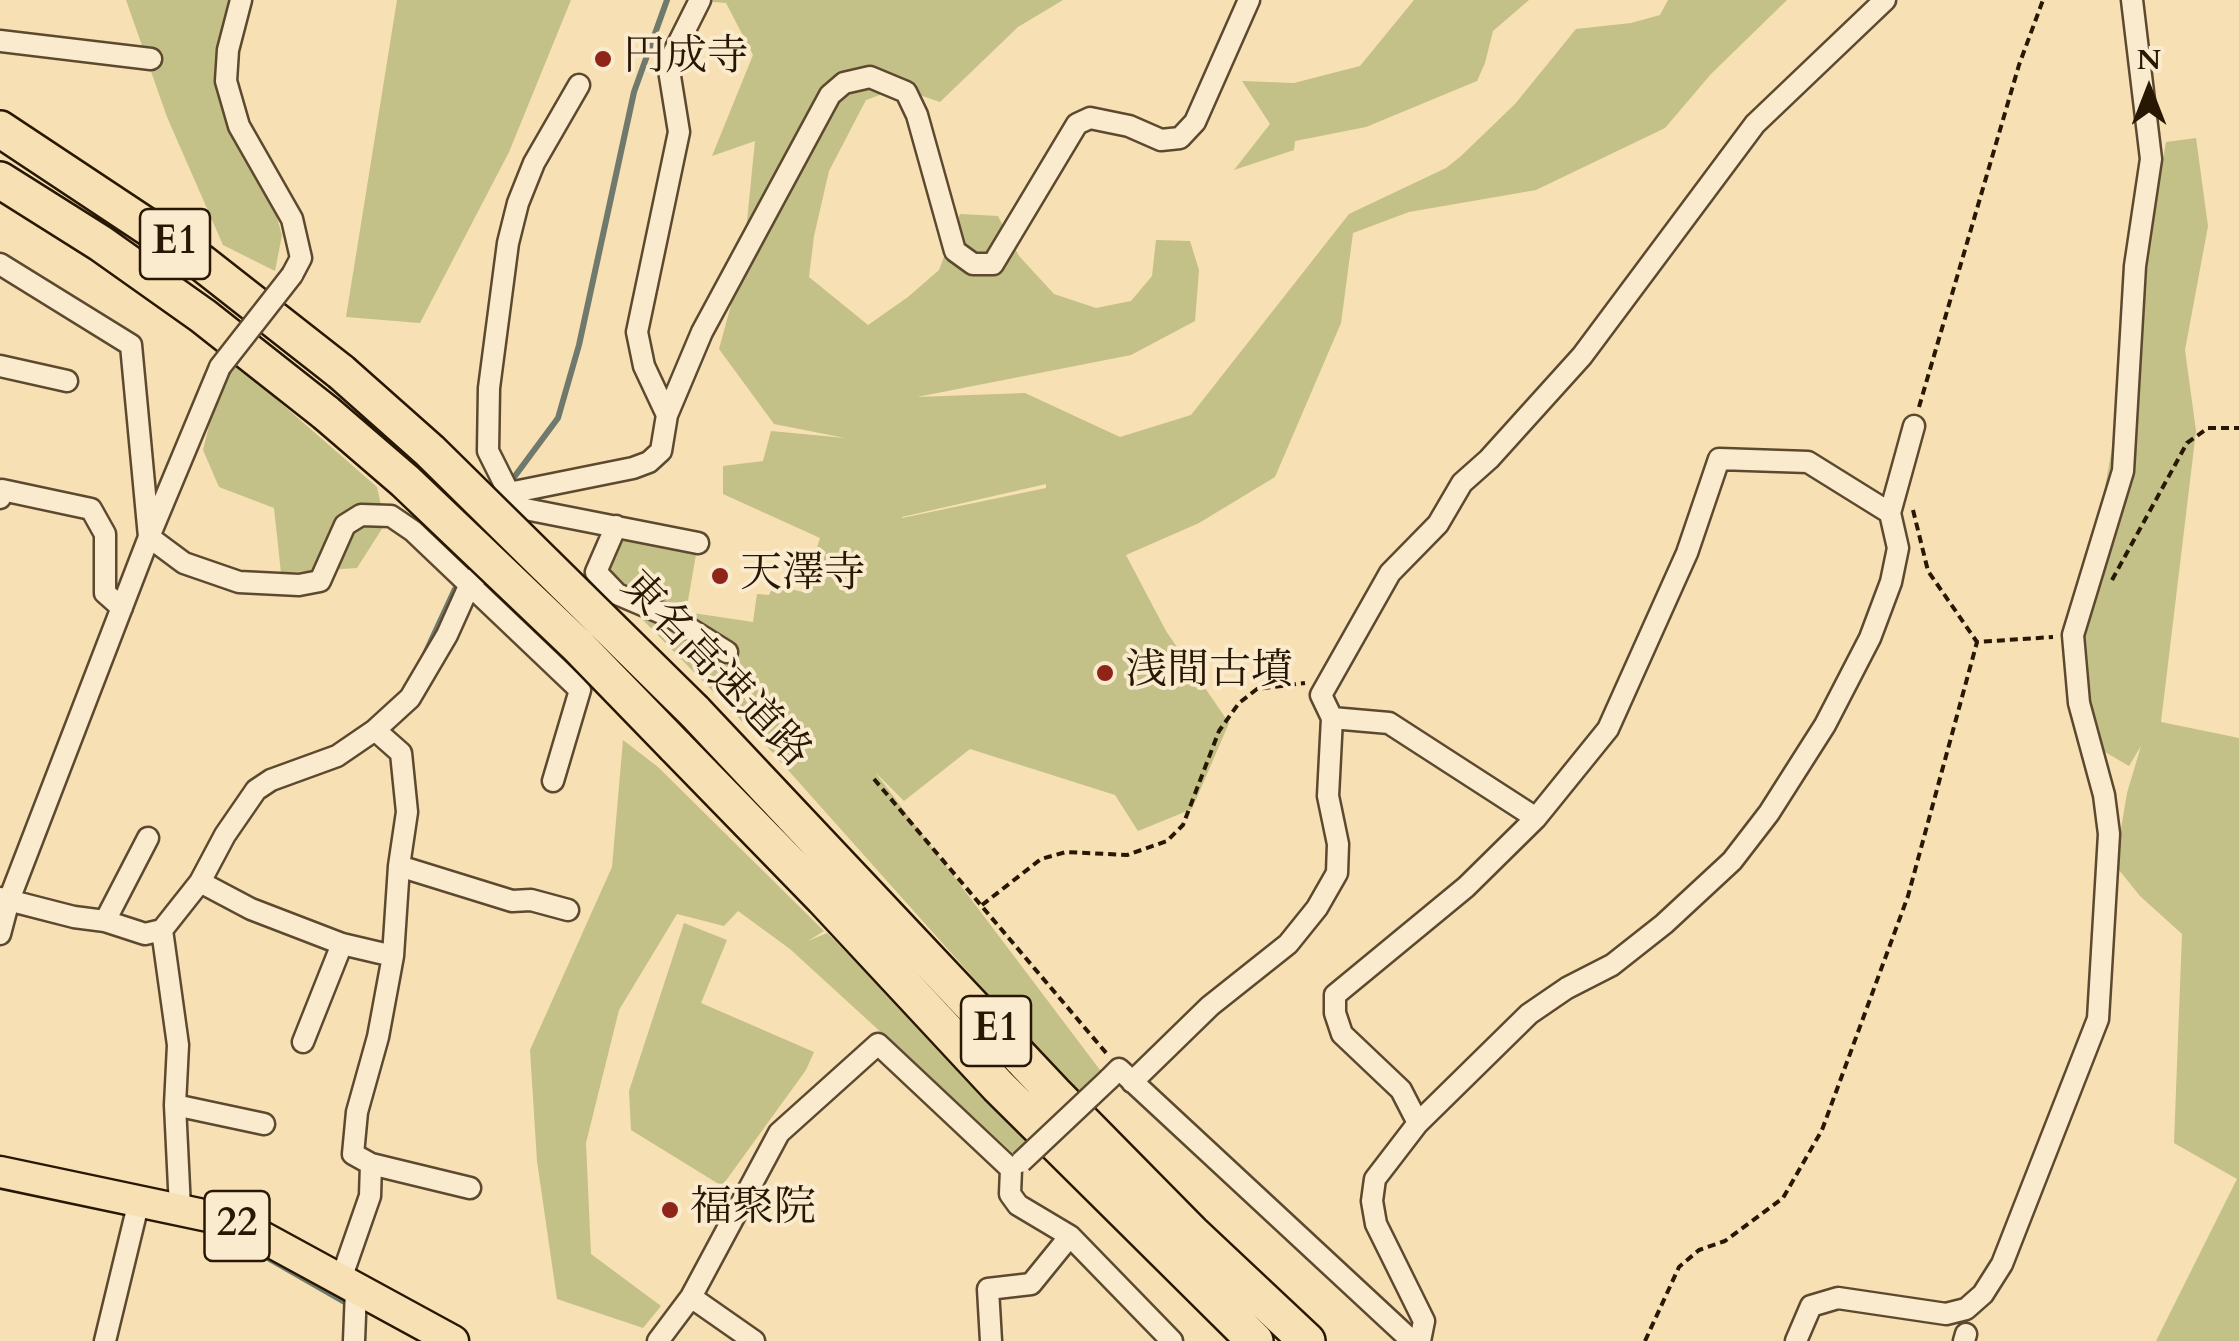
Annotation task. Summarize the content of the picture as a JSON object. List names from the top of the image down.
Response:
{
  "streets": {
    "highway": ["E1", "東名高速道路"],
    "main road": ["22"]
  },
  "places": [
    "円成寺",
    "天澤寺",
    "浅間古墳",
    "福聚院"
  ],
  "north": "top"
}
